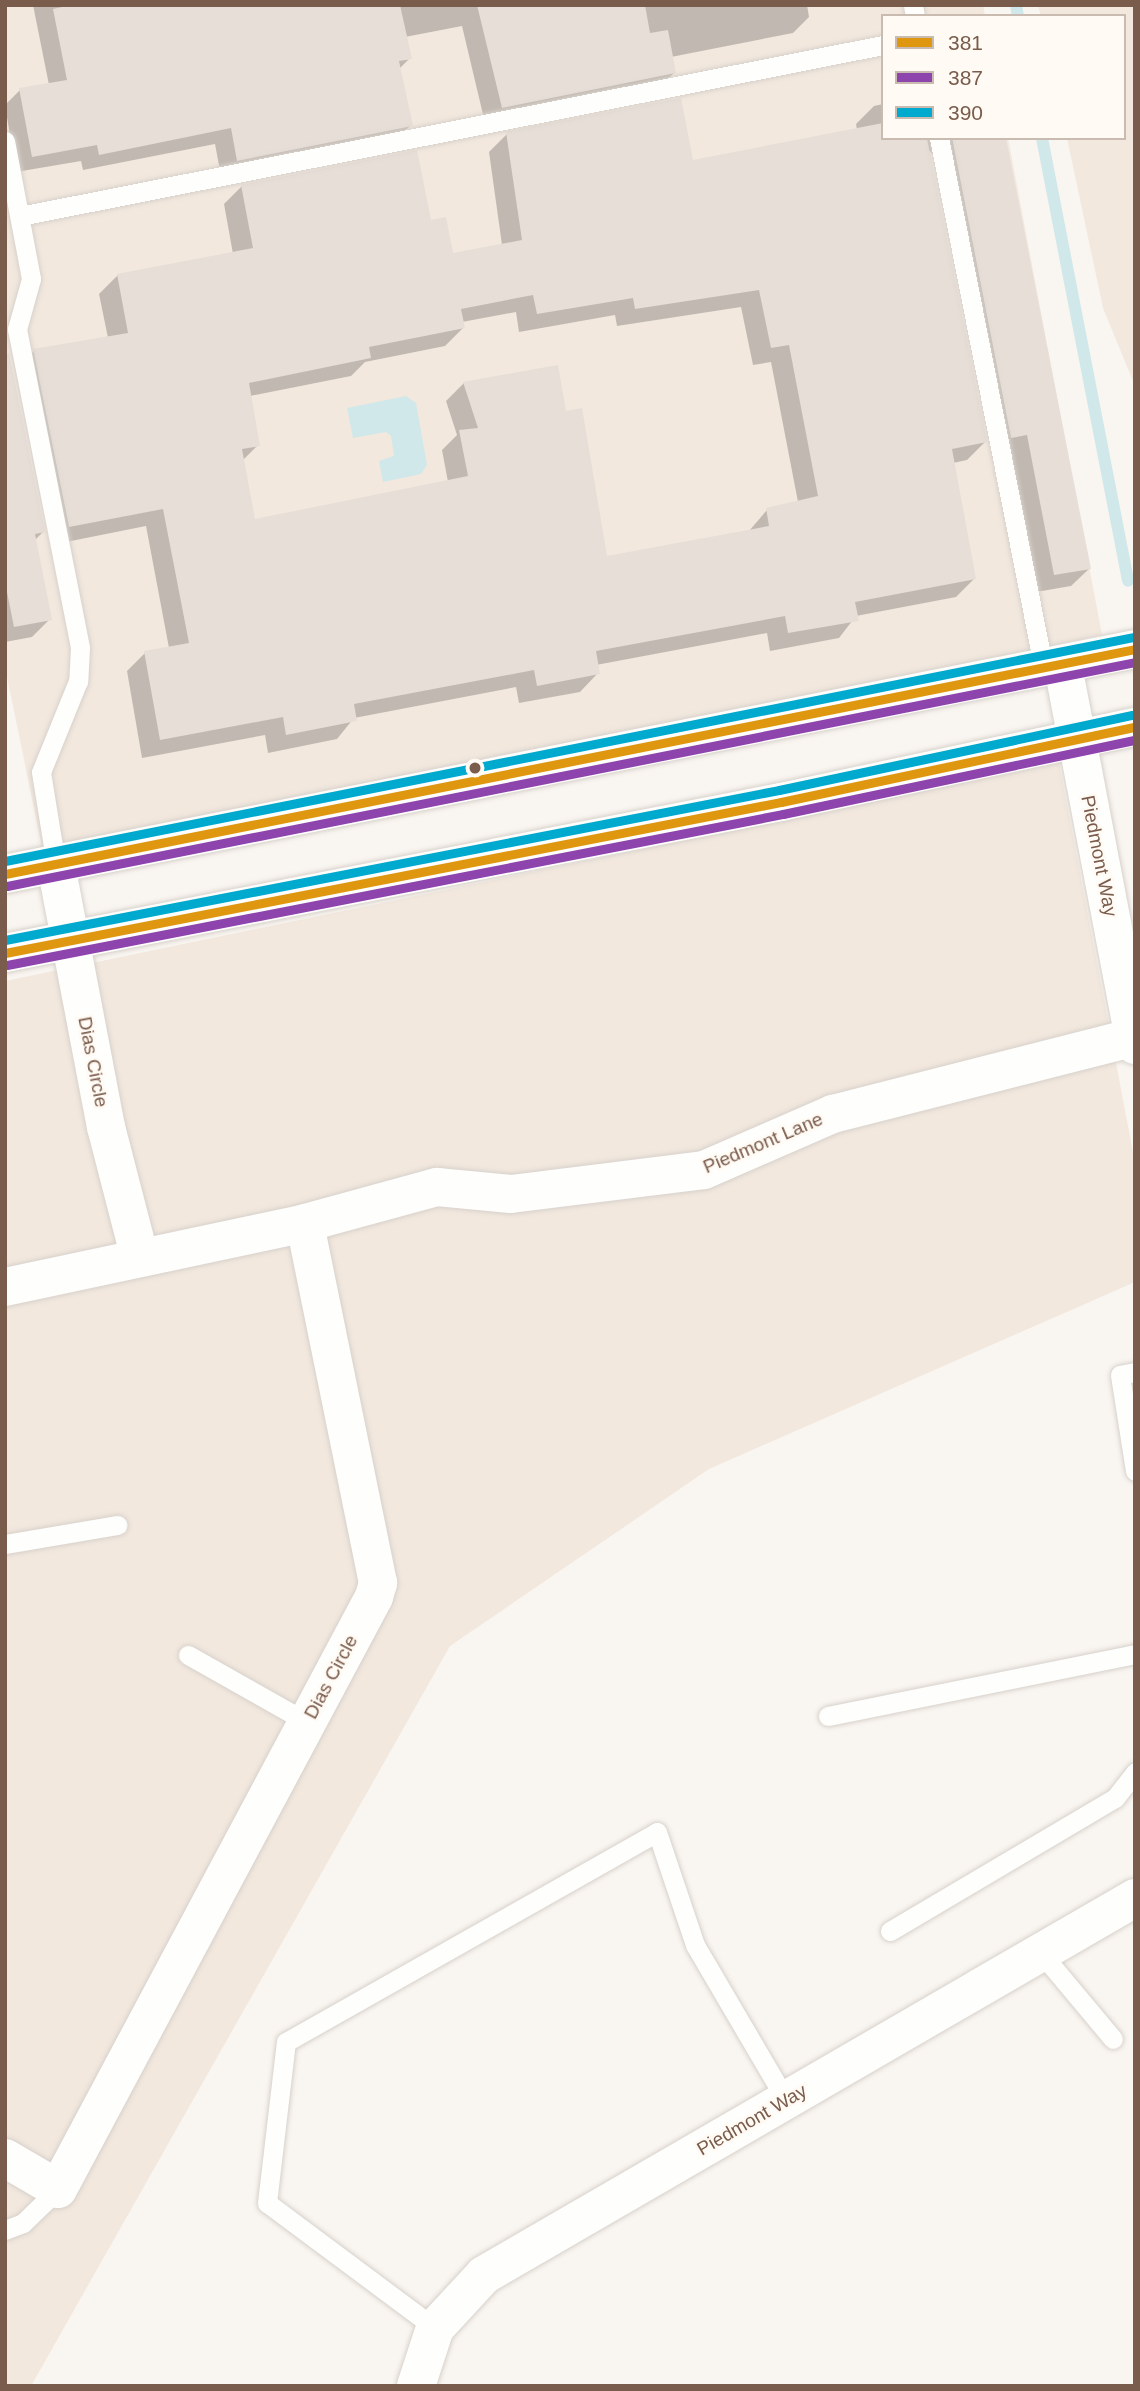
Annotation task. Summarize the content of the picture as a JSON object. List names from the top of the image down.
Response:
{
  "streets": {
    "street": ["Piedmont Way", "Dias Circle", "Piedmont Lane"]
  },
  "crossings": [
    ["Piedmont Way", "Piedmont Lane"],
    ["Dias Circle", "Piedmont Lane"]
  ],
  "lines": ["transit line 390", "transit line 381", "transit line 387"],
  "legend": ["381", "387", "390"]
}
